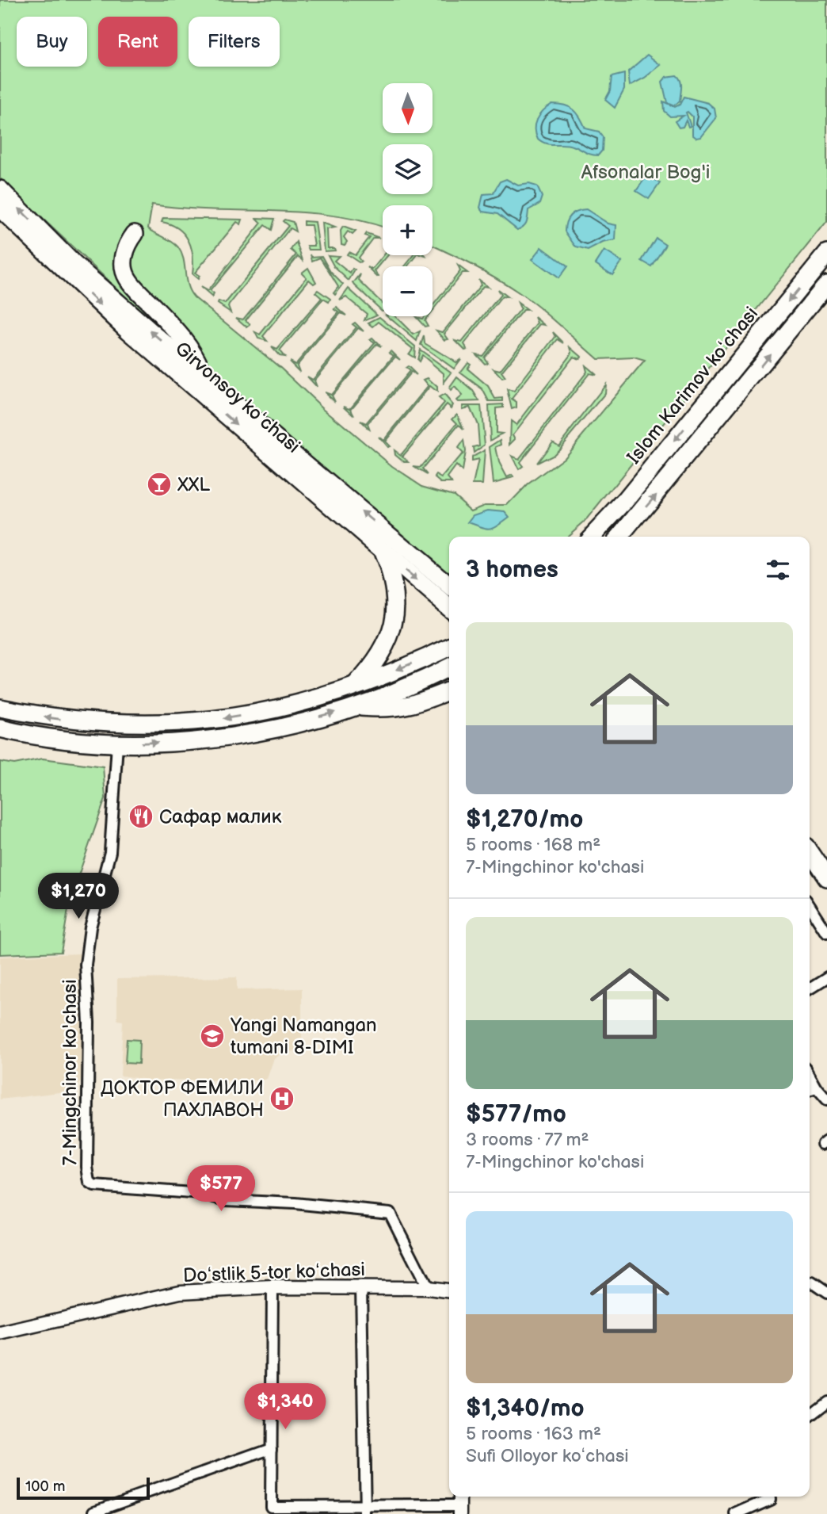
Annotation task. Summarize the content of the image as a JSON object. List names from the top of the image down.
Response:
{
  "streets": {
    "main road": ["Islom Karimov koʻchasi", "Girvonsoy koʻchasi"],
    "street": ["7-Mingchinor ko'chasi", "Doʻstlik 5-tor koʻchasi"]
  },
  "crossings": [
    ["7-Mingchinor ko'chasi", "Doʻstlik 5-tor koʻchasi"]
  ],
  "parks": ["Afsonalar Bog'i"],
  "places": {
    "bar": ["XXL"],
    "restaurant": ["Сафар малик"],
    "school or university": ["Yangi Namangan tumani 8-DIMI"],
    "hospital": ["ДОКТОР ФЕМИЛИ ПАХЛАВОН"]
  },
  "scale_bar": "100 m",
  "north": "bottom",
  "page": {
    "chip": ["Buy", "Rent", "Filters"],
    "map_buttons": ["+", "−"],
    "heading": "3 homes",
    "list": [
      {
        "name": "$1,270/mo",
        "note": "5 rooms · 168 m² · 7-Mingchinor ko'chasi"
      },
      {
        "name": "$577/mo",
        "note": "3 rooms · 77 m² · 7-Mingchinor ko'chasi"
      },
      {
        "name": "$1,340/mo",
        "note": "5 rooms · 163 m² · Sufi Olloyor koʻchasi"
      }
    ],
    "price": ["$1,270", "$577", "$1,340"],
    "scale": "100 m"
  }
}
